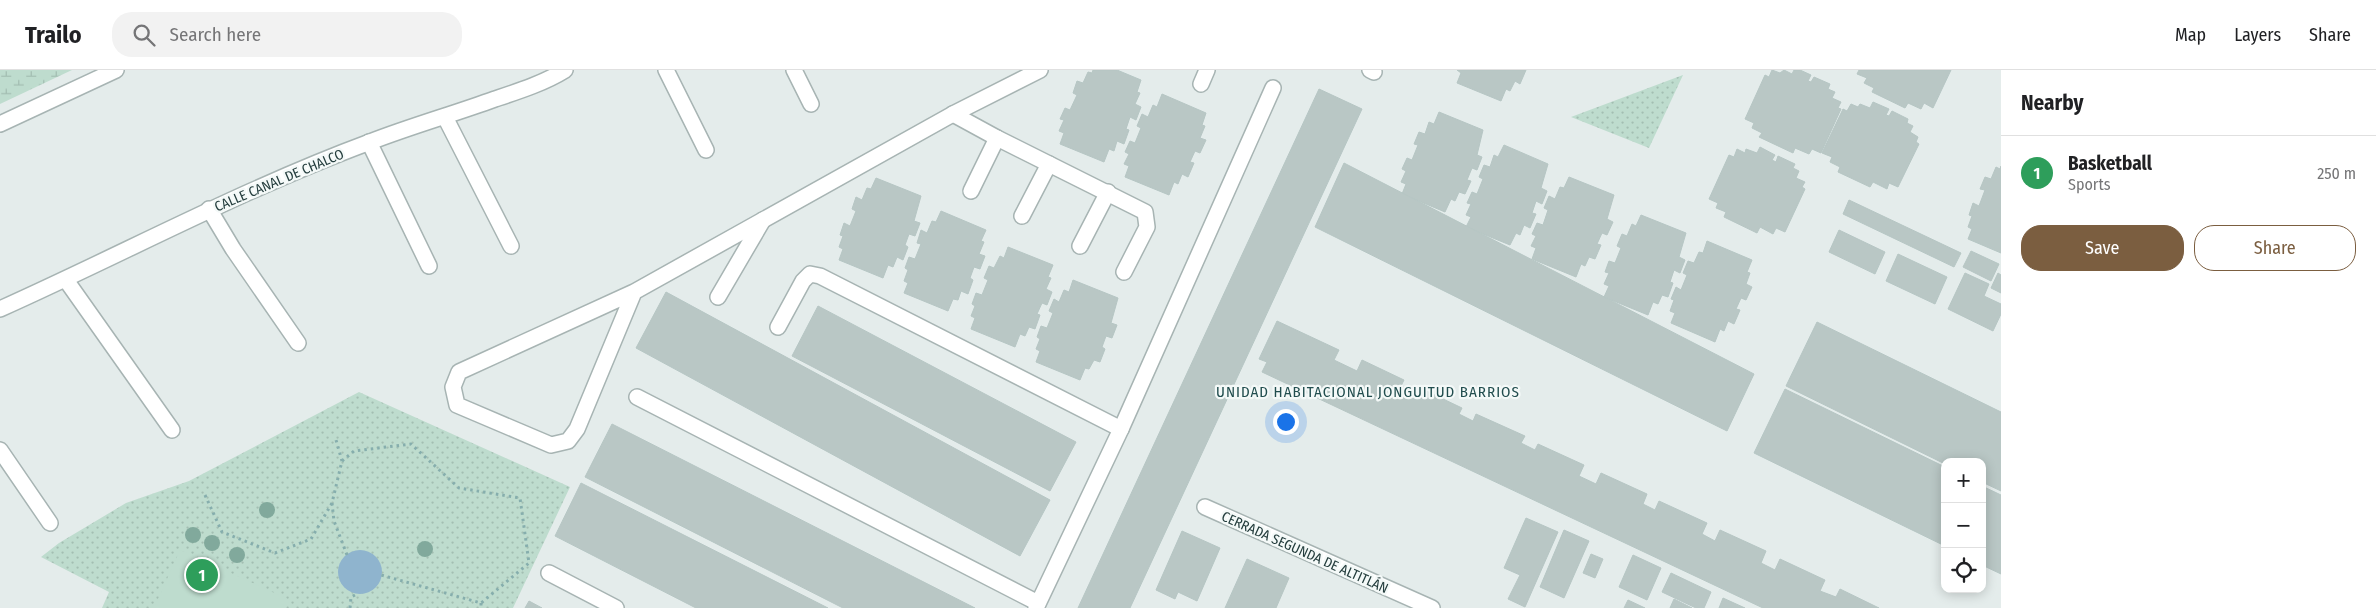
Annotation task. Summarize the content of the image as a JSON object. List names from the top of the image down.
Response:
{
  "streets": {
    "street": ["CALLE CANAL DE CHALCO", "CERRADA SEGUNDA DE ALTITLÁN"]
  },
  "districts": ["UNIDAD HABITACIONAL JONGUITUD BARRIOS"],
  "page": {
    "header": "Trailo",
    "search": "Search here",
    "nav": ["Map", "Layers", "Share"],
    "heading": "Nearby",
    "list": [
      {
        "mark": "1",
        "name": "Basketball",
        "note": "Sports",
        "value": "250 m"
      }
    ],
    "buttons": ["Save", "Share"],
    "map_buttons": ["+", "−"],
    "pins": "1"
  }
}
